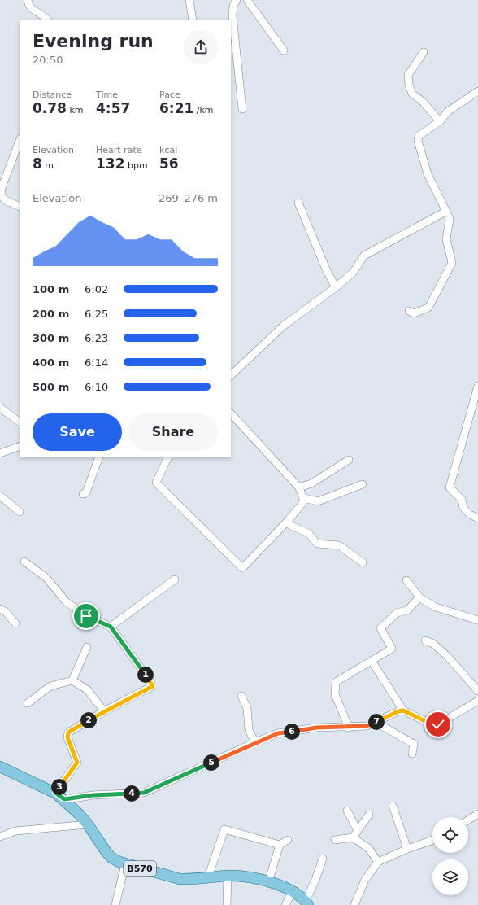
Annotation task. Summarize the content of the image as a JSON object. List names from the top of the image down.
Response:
{
  "streets": {
    "main road": ["B570"]
  },
  "page": {
    "heading": ["Evening run", "20:50"],
    "stats": [
      ["Distance", "0.78 km"],
      ["Time", "4:57"],
      ["Pace", "6:21 /km"],
      ["Elevation", "8 m"],
      ["Heart rate", "132 bpm"],
      ["kcal", "56"]
    ],
    "chart": ["Elevation", "269–276 m"],
    "list": [
      {
        "name": "100 m",
        "note": "6:02"
      },
      {
        "name": "200 m",
        "note": "6:25"
      },
      {
        "name": "300 m",
        "note": "6:23"
      },
      {
        "name": "400 m",
        "note": "6:14"
      },
      {
        "name": "500 m",
        "note": "6:10"
      }
    ],
    "buttons": ["Save", "Share"],
    "pins": [
      "1",
      "2",
      "7",
      "6",
      "5",
      "3",
      "4"
    ]
  }
}
